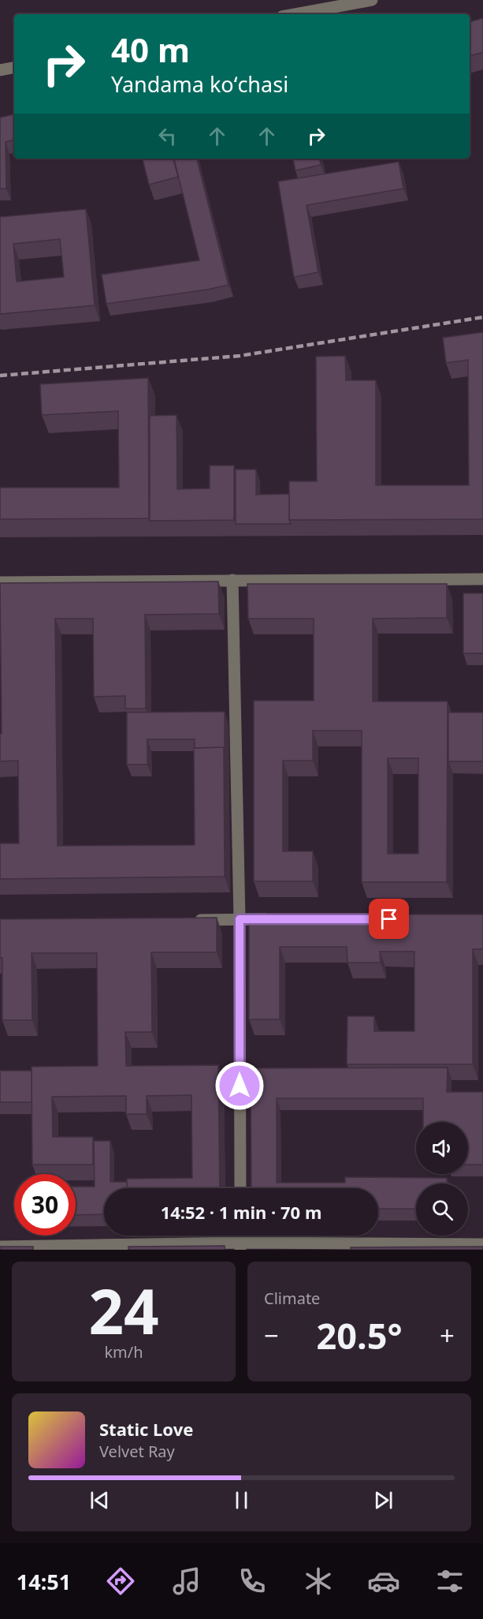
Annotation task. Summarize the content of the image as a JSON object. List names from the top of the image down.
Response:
{
  "page": {
    "turn": ["40 m", "Yandama koʻchasi"],
    "limit": "30",
    "trip": "14:52 · 1 min · 70 m",
    "tile": [
      ["24", "km/h"],
      "Climate"
    ],
    "heat": ["−", "20.5°", "+"],
    "song": ["Static Love", "Velvet Ray"],
    "tabs": "14:51"
  }
}
